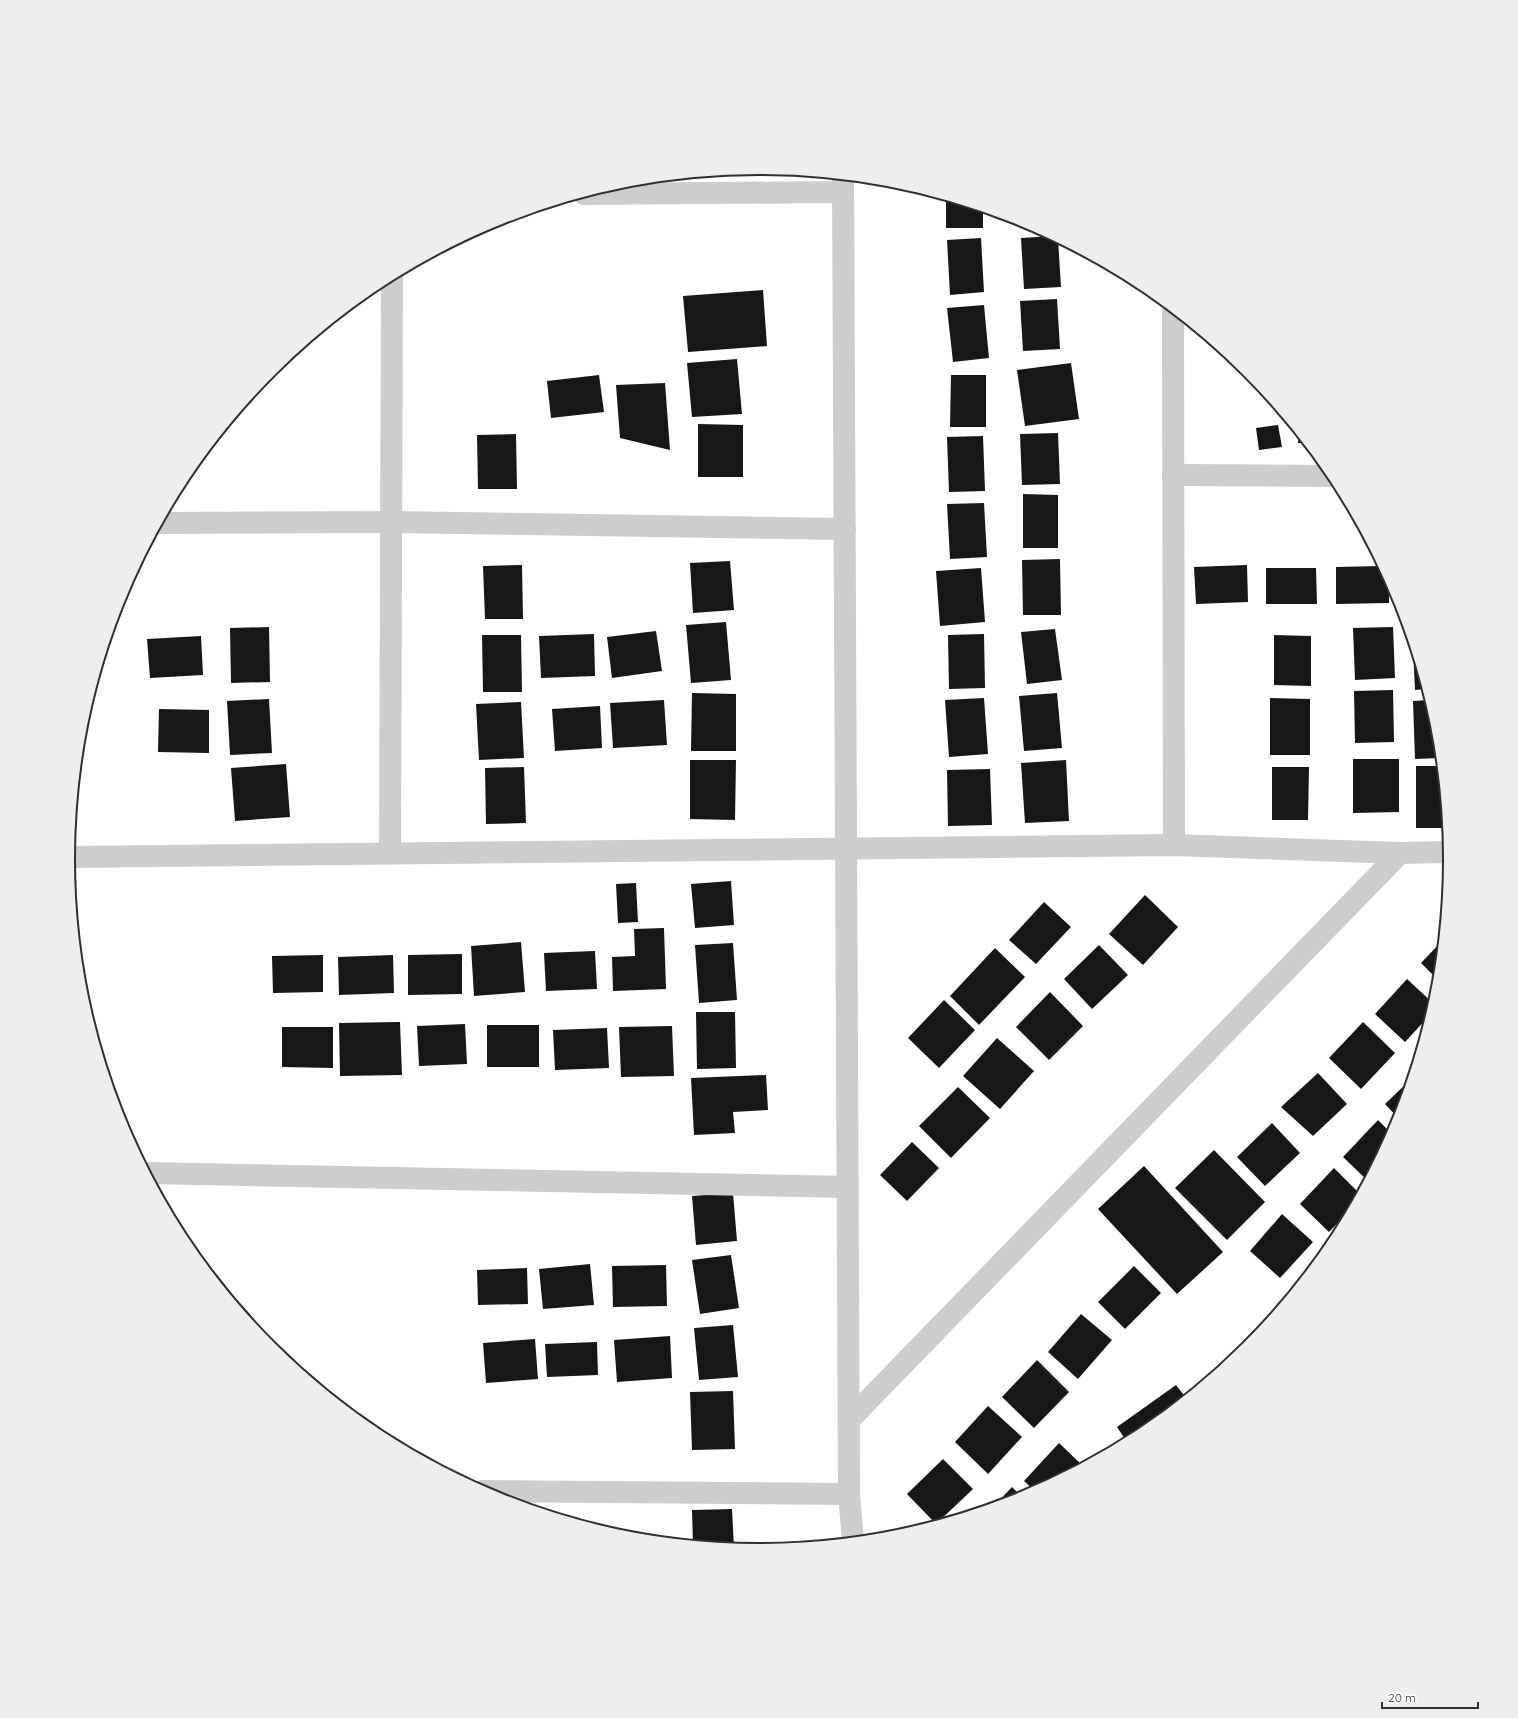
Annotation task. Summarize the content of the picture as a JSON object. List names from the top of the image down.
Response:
{
  "scale_bar": "20 m"
}
